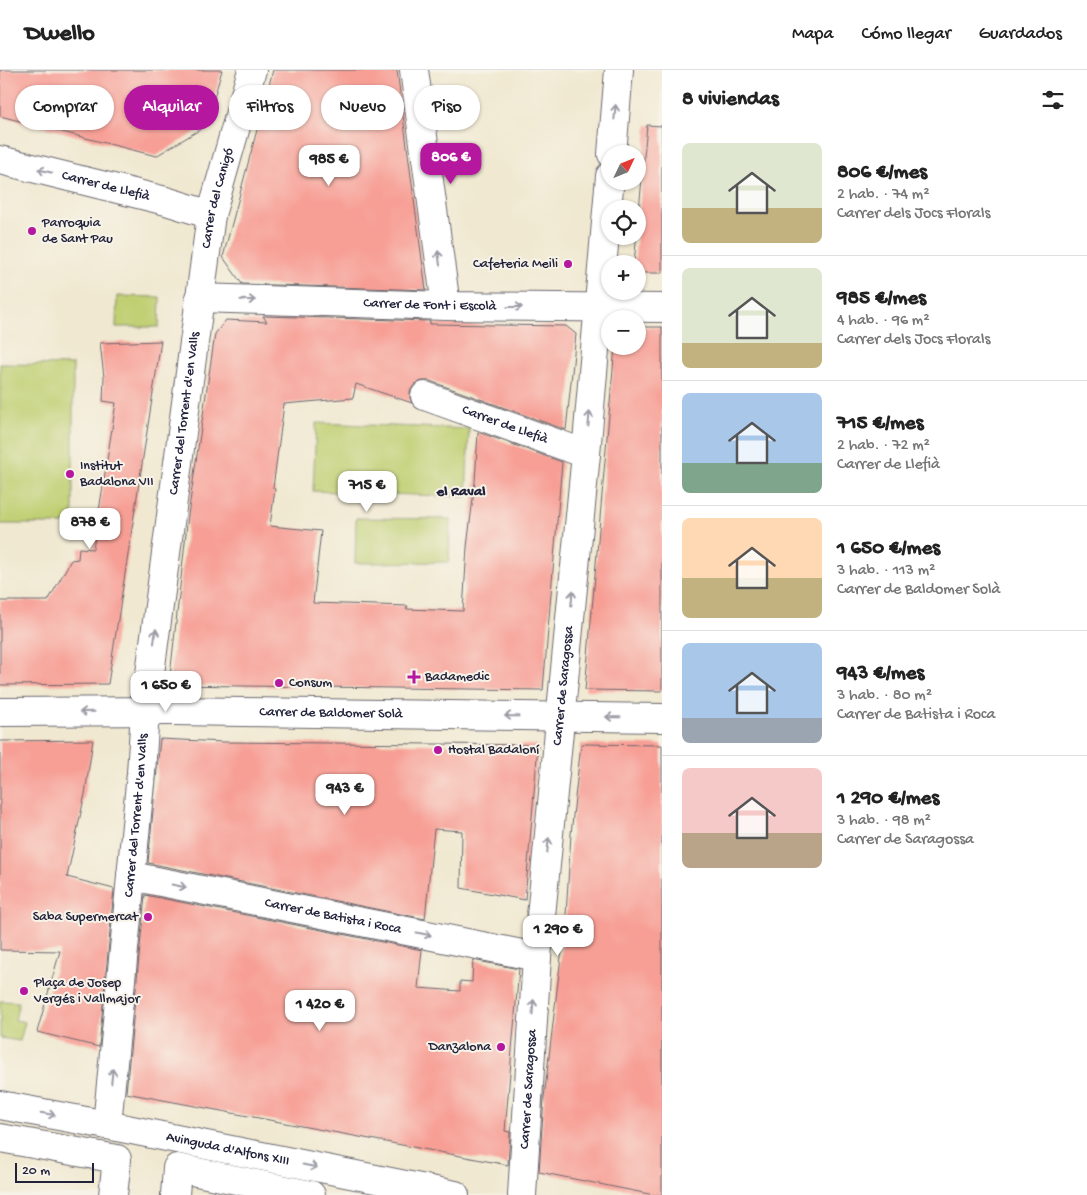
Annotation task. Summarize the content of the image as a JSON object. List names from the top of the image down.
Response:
{
  "streets": {
    "street": [
      "Carrer de Llefià",
      "Carrer del Canigó",
      "Carrer de Font i Escolà",
      "Carrer del Torrent d'en Valls",
      "Carrer de Saragossa",
      "Carrer de Baldomer Solà",
      "Carrer de Batista i Roca",
      "Avinguda d'Alfons XIII"
    ]
  },
  "crossings": [
    ["Carrer de Llefià", "Carrer del Canigó"],
    ["Carrer de Llefià", "Carrer de Saragossa"],
    ["Carrer del Canigó", "Carrer de Font i Escolà"],
    ["Carrer del Canigó", "Carrer del Torrent d'en Valls"],
    ["Carrer de Font i Escolà", "Carrer del Torrent d'en Valls"],
    ["Carrer de Font i Escolà", "Carrer de Saragossa"],
    ["Carrer del Torrent d'en Valls", "Carrer de Baldomer Solà"],
    ["Carrer del Torrent d'en Valls", "Carrer de Batista i Roca"],
    ["Carrer del Torrent d'en Valls", "Avinguda d'Alfons XIII"],
    ["Carrer de Saragossa", "Carrer de Baldomer Solà"],
    ["Carrer de Saragossa", "Carrer de Batista i Roca"]
  ],
  "one_way": [
    "Carrer de Llefià",
    "Carrer de Font i Escolà",
    "Carrer del Torrent d'en Valls",
    "Carrer de Saragossa",
    "Carrer de Baldomer Solà",
    "Carrer de Batista i Roca",
    "Avinguda d'Alfons XIII"
  ],
  "districts": ["el Raval"],
  "places": {
    "other": [
      "Parroquia de Sant Pau",
      "Cafeteria Meili",
      "Institut Badalona VII",
      "Consum",
      "Hostal Badaloní",
      "Saba Supermercat",
      "Plaça de Josep Vergés i Vallmajor",
      "Danzalona"
    ],
    "health": ["Badamedic"]
  },
  "scale_bar": "20 m",
  "north": "top right",
  "page": {
    "header": "Dwello",
    "nav": ["Mapa", "Cómo llegar", "Guardados"],
    "heading": "8 viviendas",
    "chip": [
      "Comprar",
      "Alquilar",
      "Filtros",
      "Nuevo",
      "Piso"
    ],
    "list": [
      {
        "name": "806 €/mes",
        "note": "2 hab. · 74 m² · Carrer dels Jocs Florals"
      },
      {
        "name": "985 €/mes",
        "note": "4 hab. · 96 m² · Carrer dels Jocs Florals"
      },
      {
        "name": "715 €/mes",
        "note": "2 hab. · 72 m² · Carrer de Llefià"
      },
      {
        "name": "1 650 €/mes",
        "note": "3 hab. · 113 m² · Carrer de Baldomer Solà"
      },
      {
        "name": "943 €/mes",
        "note": "3 hab. · 80 m² · Carrer de Batista i Roca"
      },
      {
        "name": "1 290 €/mes",
        "note": "3 hab. · 98 m² · Carrer de Saragossa"
      }
    ],
    "price": [
      "806 €",
      "985 €",
      "715 €",
      "878 €",
      "1 650 €",
      "943 €",
      "1 290 €",
      "1 420 €"
    ],
    "map_buttons": ["+", "−"],
    "scale": "20 m"
  }
}
